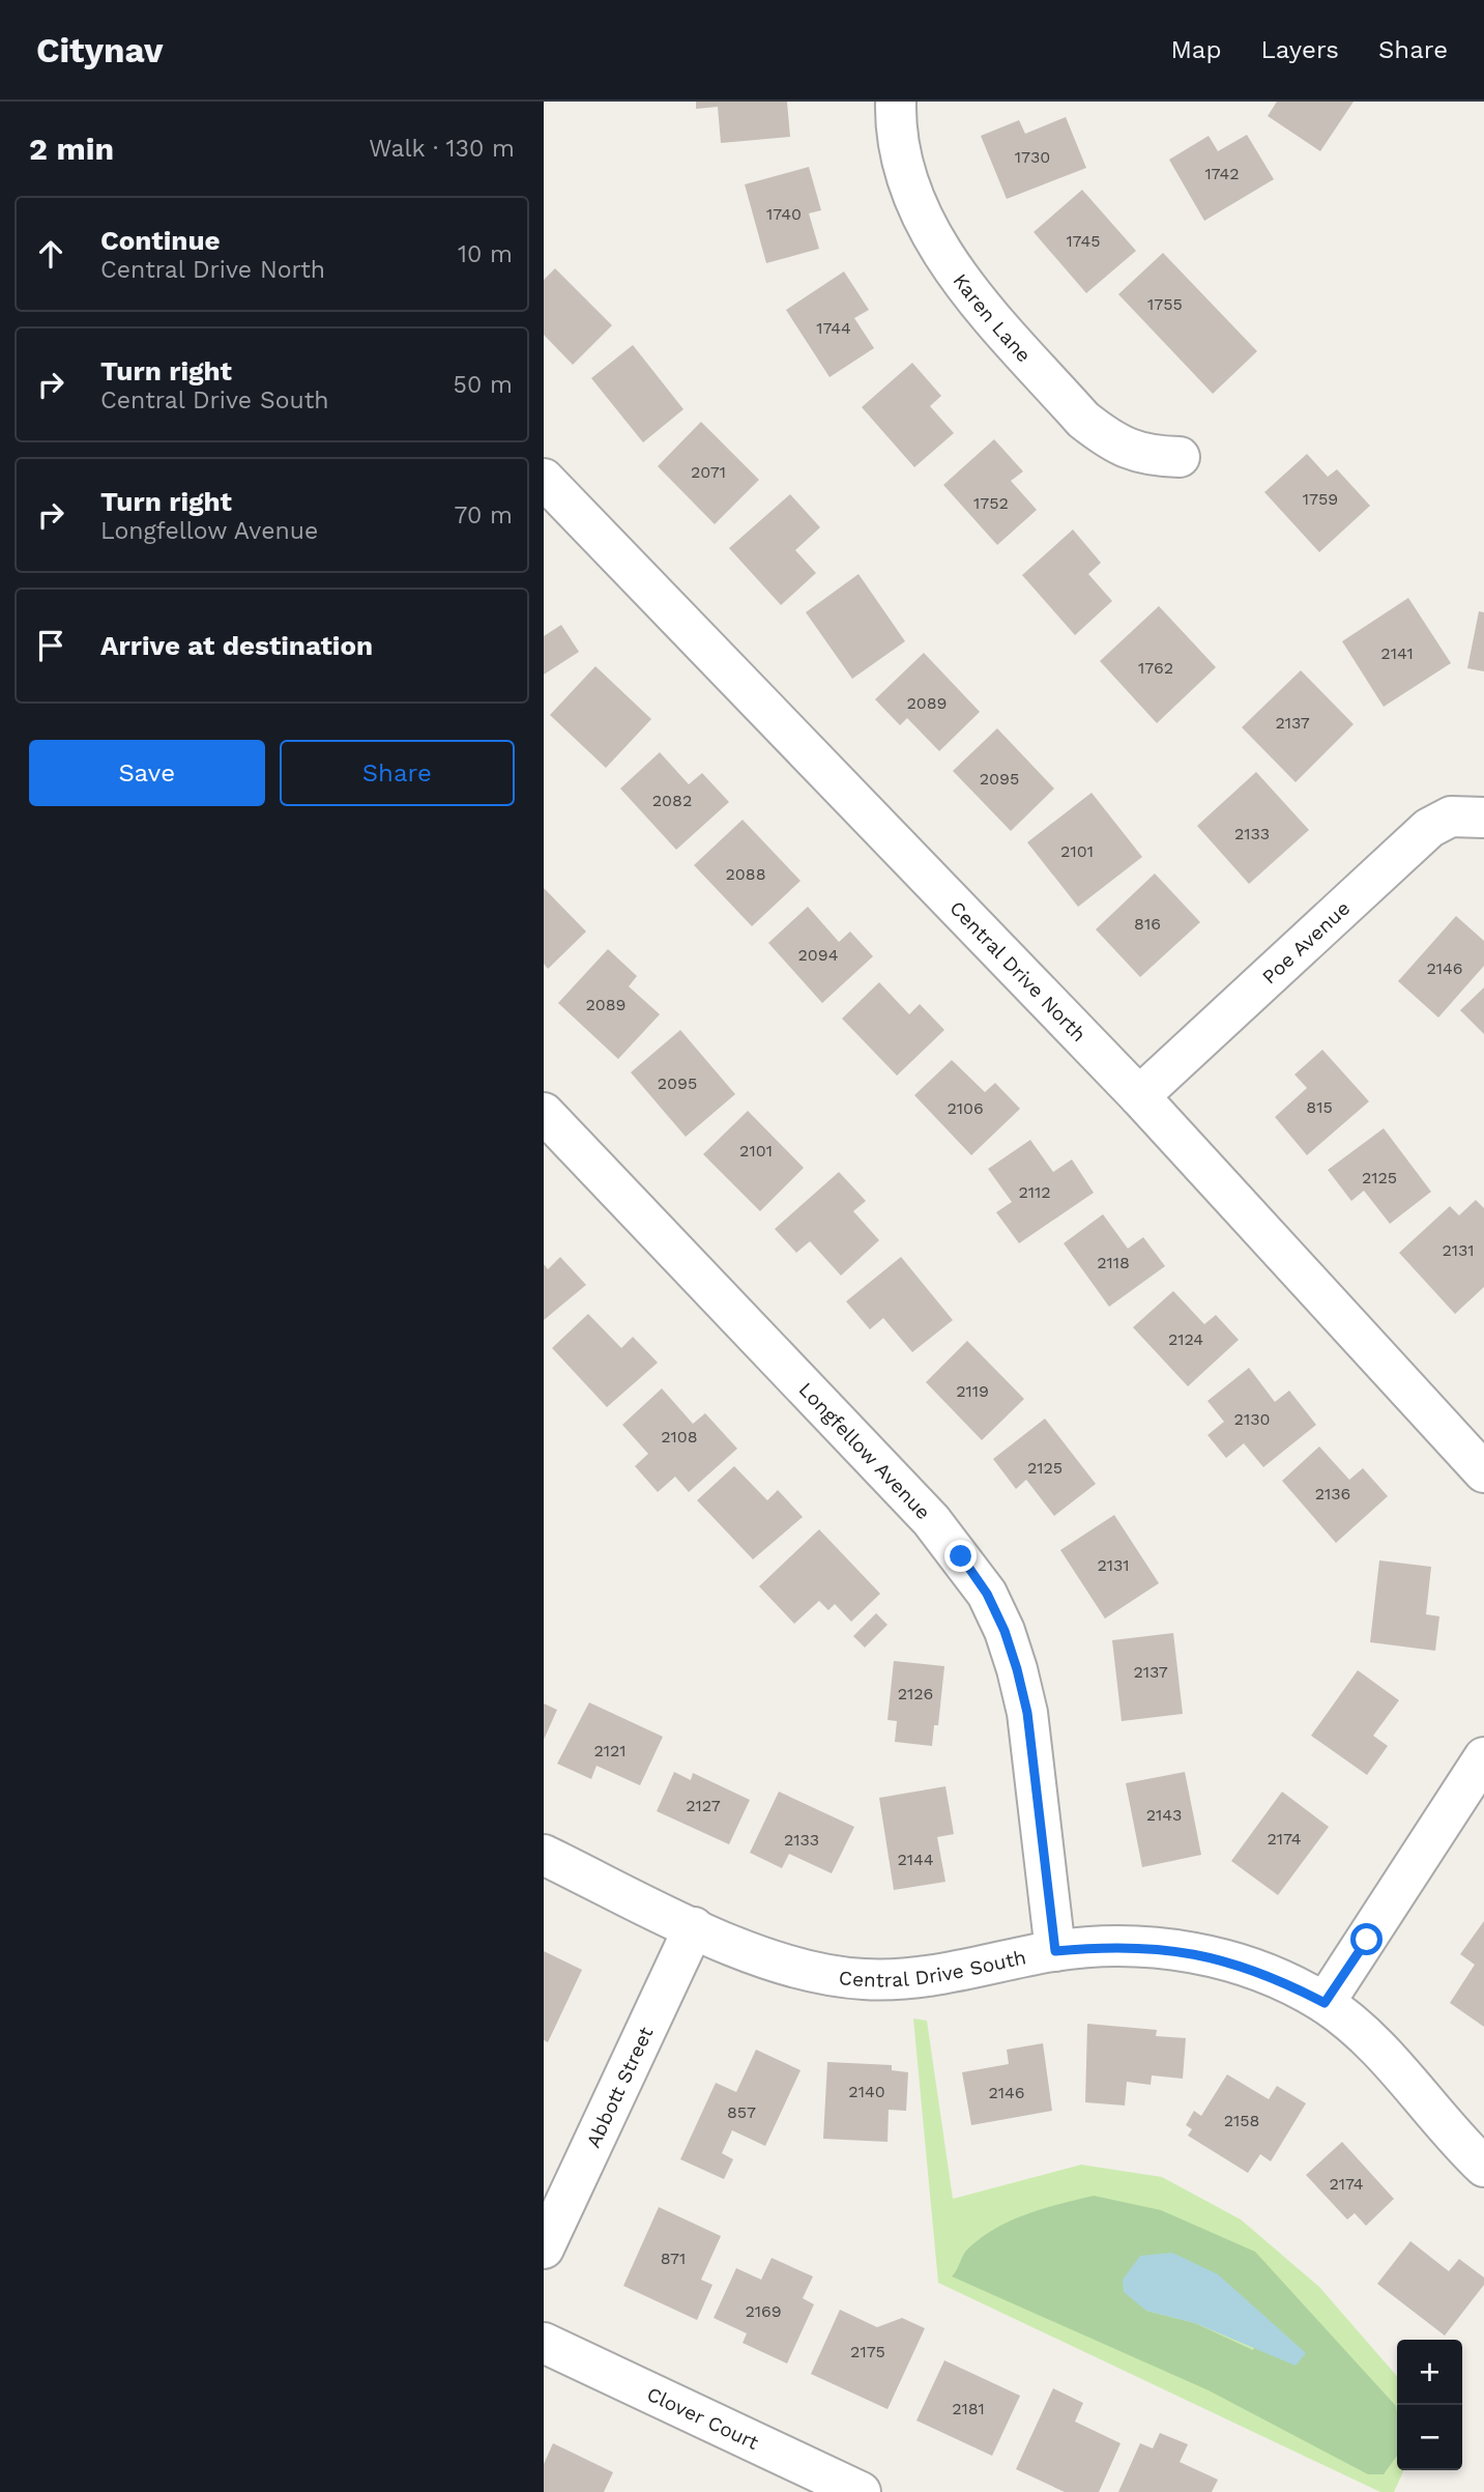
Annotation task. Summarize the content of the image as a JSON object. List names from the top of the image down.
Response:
{
  "streets": {
    "street": [
      "Karen Lane",
      "Poe Avenue",
      "Central Drive North",
      "Longfellow Avenue",
      "Central Drive South",
      "Abbott Street",
      "Clover Court"
    ]
  },
  "crossings": [
    ["Poe Avenue", "Central Drive North"],
    ["Longfellow Avenue", "Central Drive South"],
    ["Central Drive South", "Abbott Street"]
  ],
  "house_numbers": [
    "1730",
    "1742",
    "1740",
    "1745",
    "1755",
    "1744",
    "2071",
    "1759",
    "1752",
    "2141",
    "1762",
    "2089",
    "2137",
    "2095",
    "2082",
    "2133",
    "2101",
    "2088",
    "816",
    "2094",
    "2146",
    "2089",
    "2095",
    "815",
    "2106",
    "2101",
    "2125",
    "2112",
    "2131",
    "2118",
    "2124",
    "2119",
    "2130",
    "2108",
    "2125",
    "2136",
    "2131",
    "2137",
    "2126",
    "2121",
    "2127",
    "2143",
    "2174",
    "2133",
    "2144",
    "2140",
    "2146",
    "857",
    "2158",
    "2174",
    "871",
    "2169",
    "2175",
    "2181"
  ],
  "page": {
    "header": "Citynav",
    "nav": ["Map", "Layers", "Share"],
    "heading": ["2 min", "Walk · 130 m"],
    "list": [
      ["Continue", "Central Drive North", "10 m"],
      ["Turn right", "Central Drive South", "50 m"],
      ["Turn right", "Longfellow Avenue", "70 m"],
      "Arrive at destination"
    ],
    "buttons": ["Save", "Share"],
    "map_buttons": ["+", "−"]
  }
}
